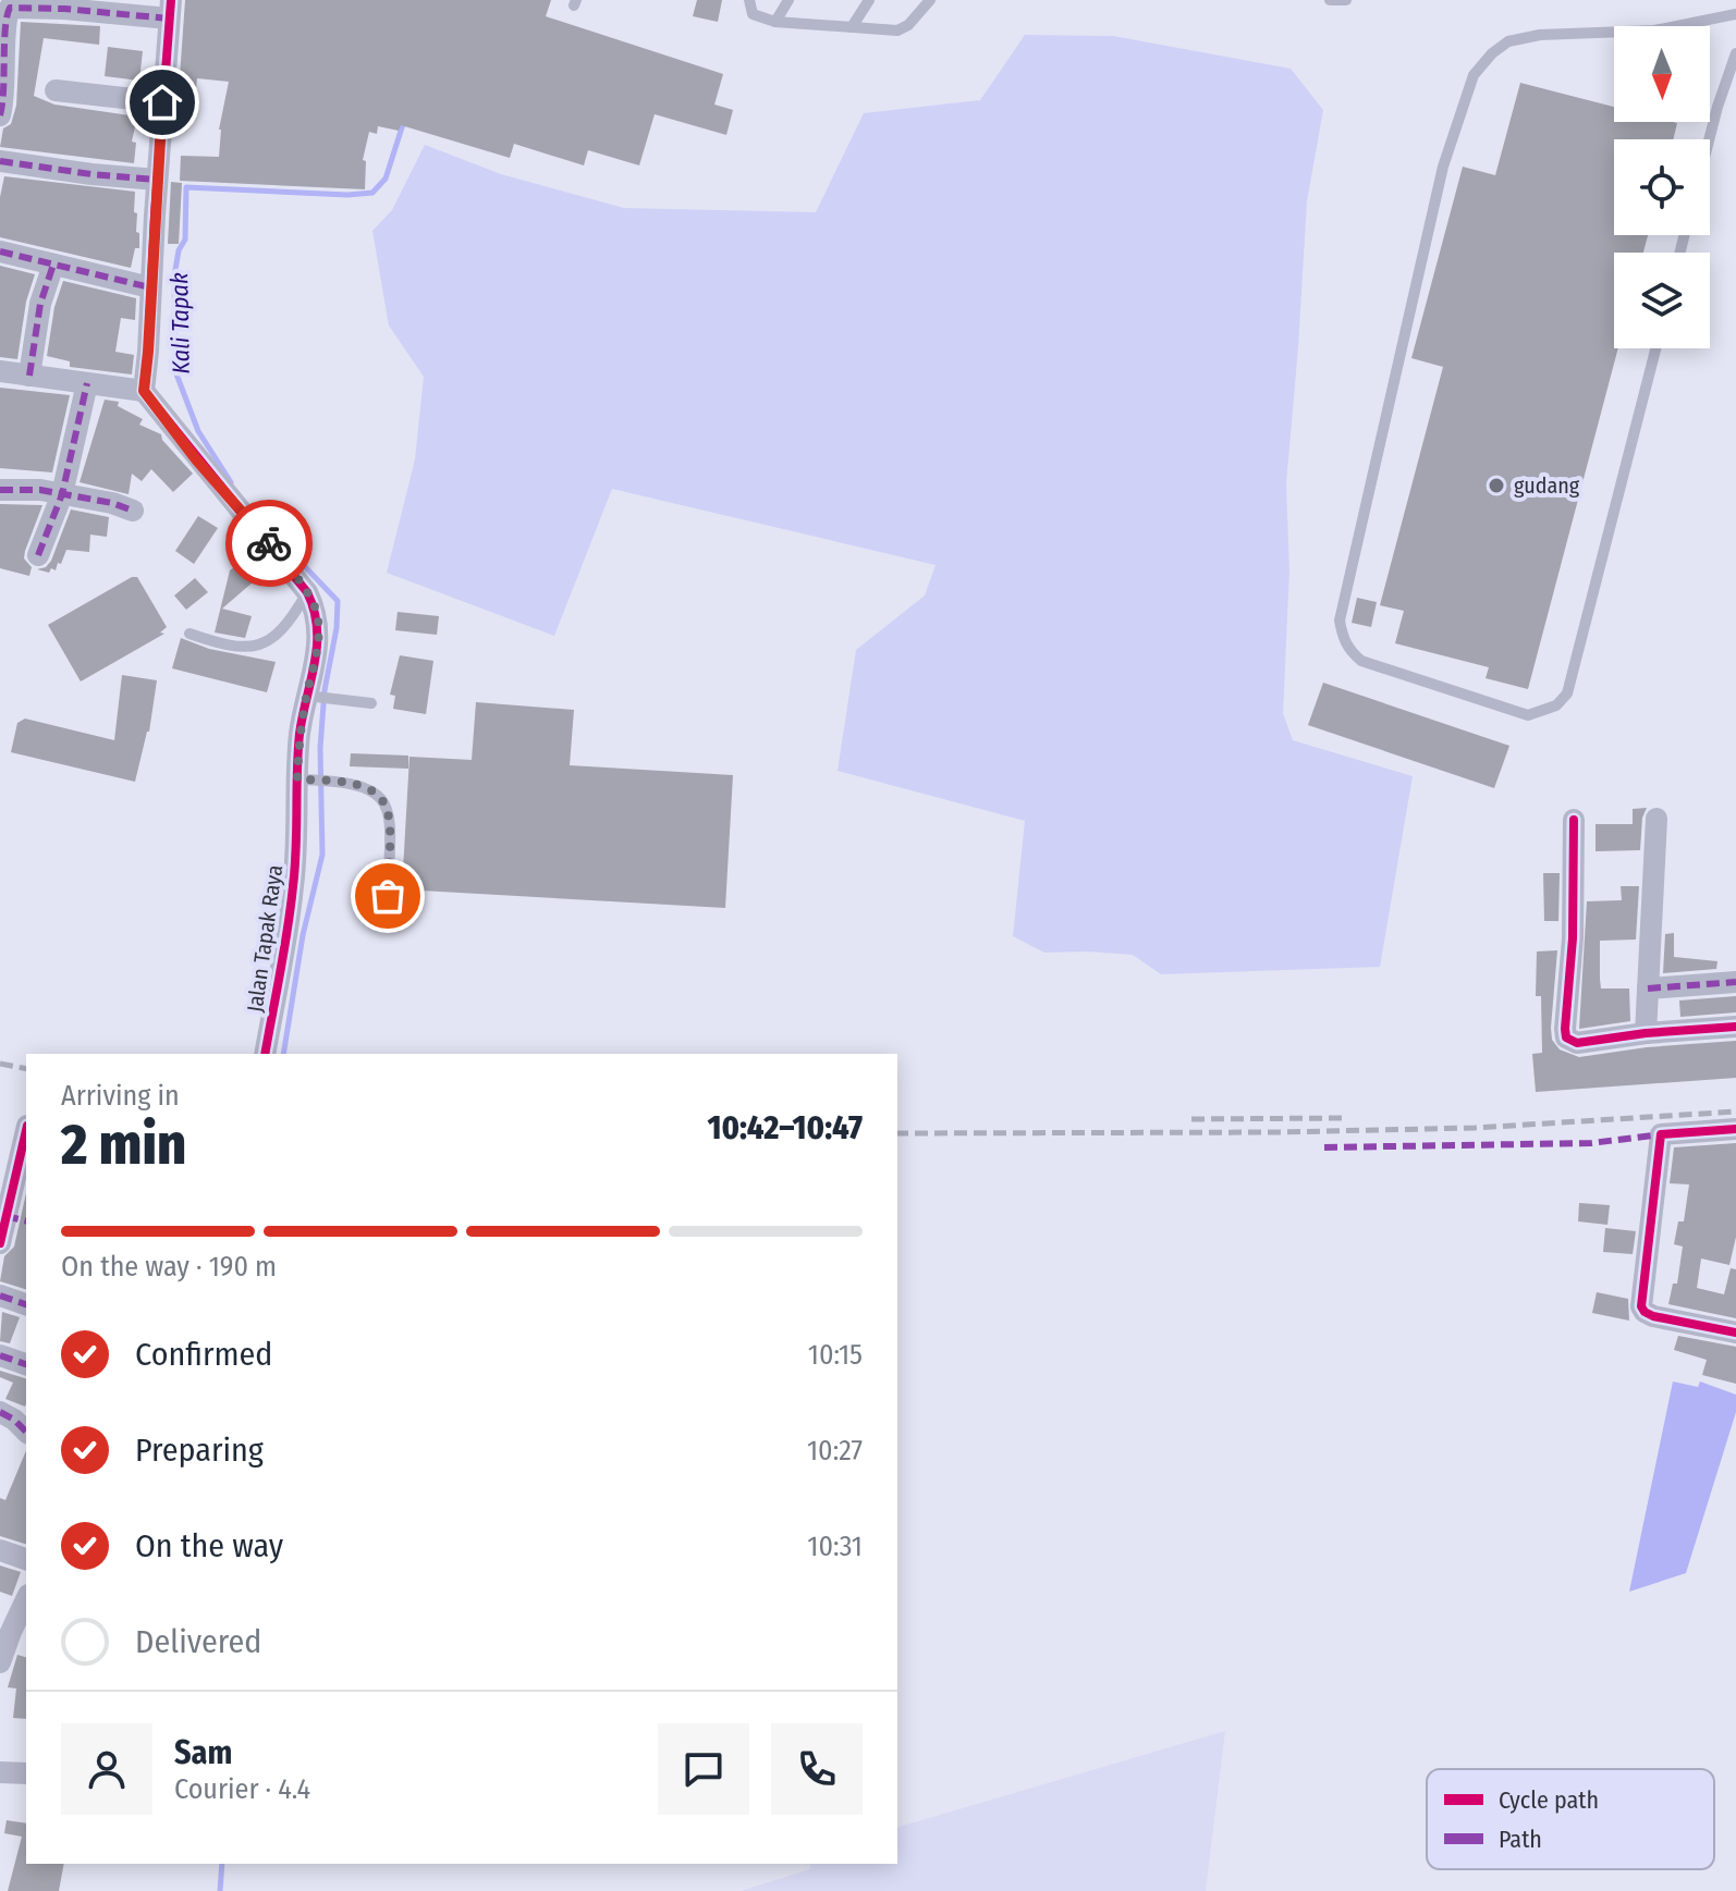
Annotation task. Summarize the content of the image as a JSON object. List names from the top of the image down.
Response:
{
  "streets": {
    "street": ["Jalan Tapak Raya"]
  },
  "water": ["Kali Tapak"],
  "places": ["gudang"],
  "legend": ["Cycle path", "Path"],
  "north": "bottom",
  "page": {
    "heading": ["2 min", "Arriving in", "10:42–10:47"],
    "panel": ["Sam", "Courier · 4.4"],
    "bar": "On the way · 190 m",
    "list": [
      ["Confirmed", "10:15"],
      ["Preparing", "10:27"],
      ["On the way", "10:31"],
      "Delivered"
    ]
  }
}
